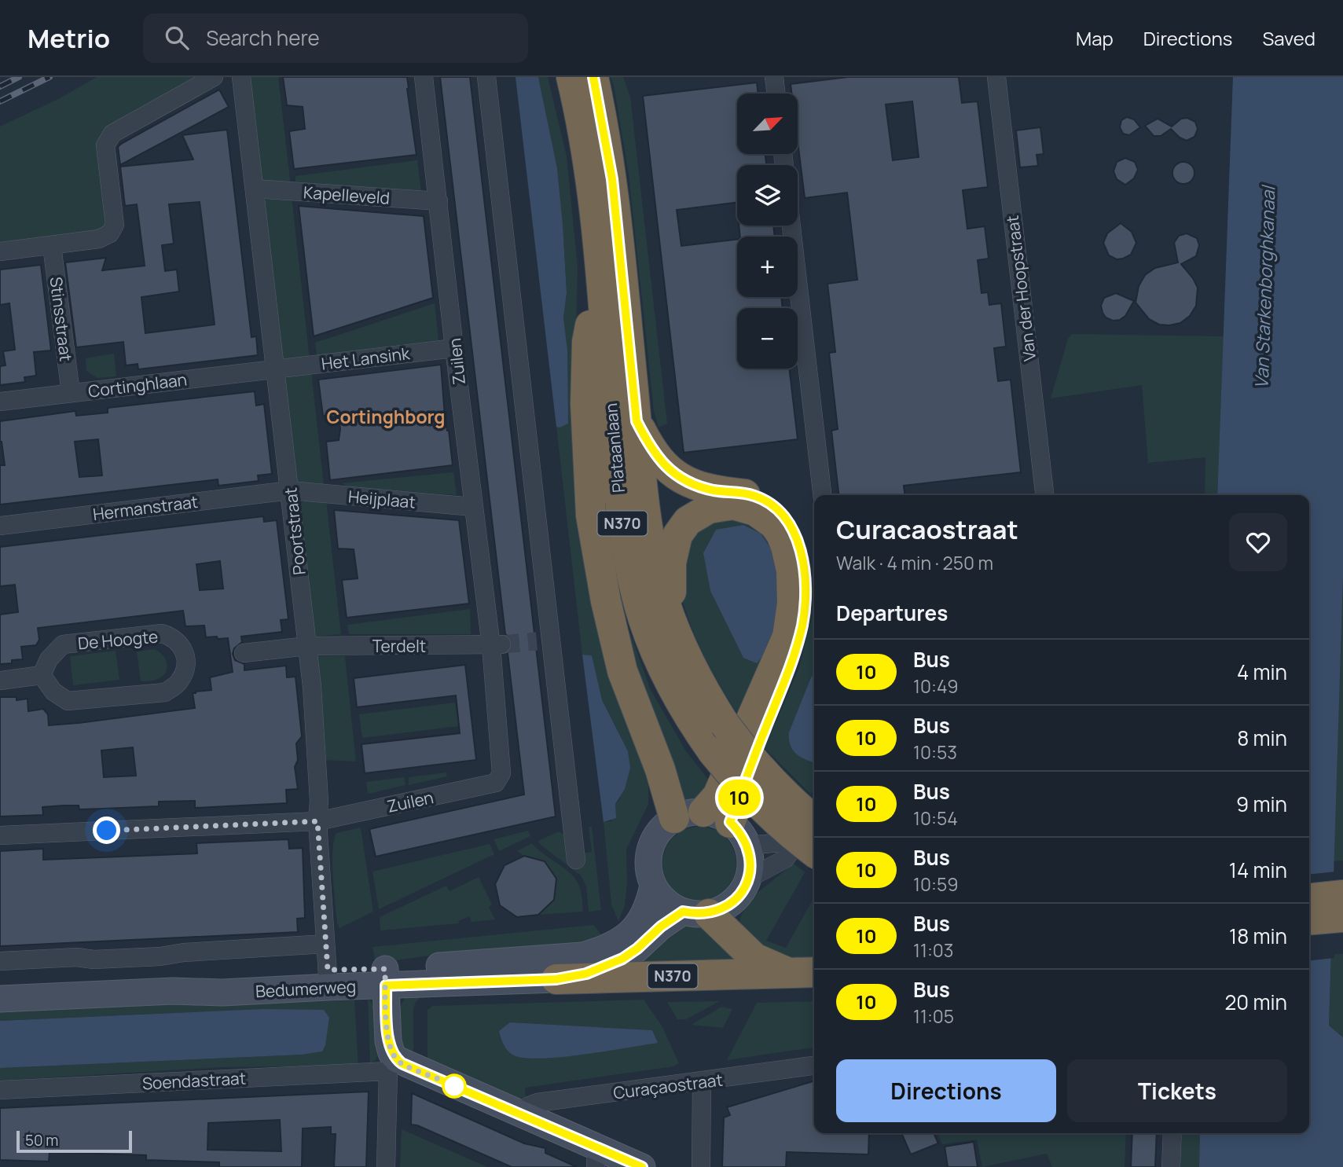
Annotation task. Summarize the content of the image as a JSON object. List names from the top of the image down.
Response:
{
  "streets": {
    "highway": ["Plataanlaan", "N370"],
    "main road": ["Bedumerweg", "Soendastraat"],
    "street": [
      "Kapelleveld",
      "Van der Hoopstraat",
      "Stinsstraat",
      "Het Lansink",
      "Zuilen",
      "Cortinghlaan",
      "Heijplaat",
      "Hermanstraat",
      "Poortstraat",
      "De Hoogte",
      "Terdelt",
      "Curaçaostraat"
    ]
  },
  "crossings": [
    ["Kapelleveld", "Zuilen"],
    ["Kapelleveld", "Poortstraat"],
    ["Stinsstraat", "Cortinghlaan"],
    ["Het Lansink", "Zuilen"],
    ["Het Lansink", "Cortinghlaan"],
    ["Het Lansink", "Poortstraat"],
    ["Zuilen", "Heijplaat"],
    ["Zuilen", "Poortstraat"],
    ["Zuilen", "Terdelt"],
    ["Cortinghlaan", "Poortstraat"],
    ["Plataanlaan", "N370"],
    ["Heijplaat", "Hermanstraat"],
    ["Heijplaat", "Poortstraat"],
    ["Hermanstraat", "Poortstraat"],
    ["N370", "Bedumerweg"],
    ["Poortstraat", "Terdelt"],
    ["Poortstraat", "Bedumerweg"],
    ["Soendastraat", "Curaçaostraat"]
  ],
  "districts": ["Cortinghborg"],
  "water": ["Van Starkenborghkanaal"],
  "lines": ["bus line 10"],
  "scale_bar": "50 m",
  "north": "top right",
  "page": {
    "header": "Metrio",
    "search": "Search here",
    "nav": ["Map", "Directions", "Saved"],
    "on_map": "10",
    "map_buttons": ["+", "−"],
    "heading": [
      ["Curacaostraat", "Walk · 4 min · 250 m"],
      "Departures"
    ],
    "list": [
      {
        "mark": "10",
        "name": "Bus",
        "note": "10:49",
        "value": "4 min"
      },
      {
        "mark": "10",
        "name": "Bus",
        "note": "10:53",
        "value": "8 min"
      },
      {
        "mark": "10",
        "name": "Bus",
        "note": "10:54",
        "value": "9 min"
      },
      {
        "mark": "10",
        "name": "Bus",
        "note": "10:59",
        "value": "14 min"
      },
      {
        "mark": "10",
        "name": "Bus",
        "note": "11:03",
        "value": "18 min"
      },
      {
        "mark": "10",
        "name": "Bus",
        "note": "11:05",
        "value": "20 min"
      }
    ],
    "buttons": ["Directions", "Tickets"],
    "scale": "50 m"
  }
}
